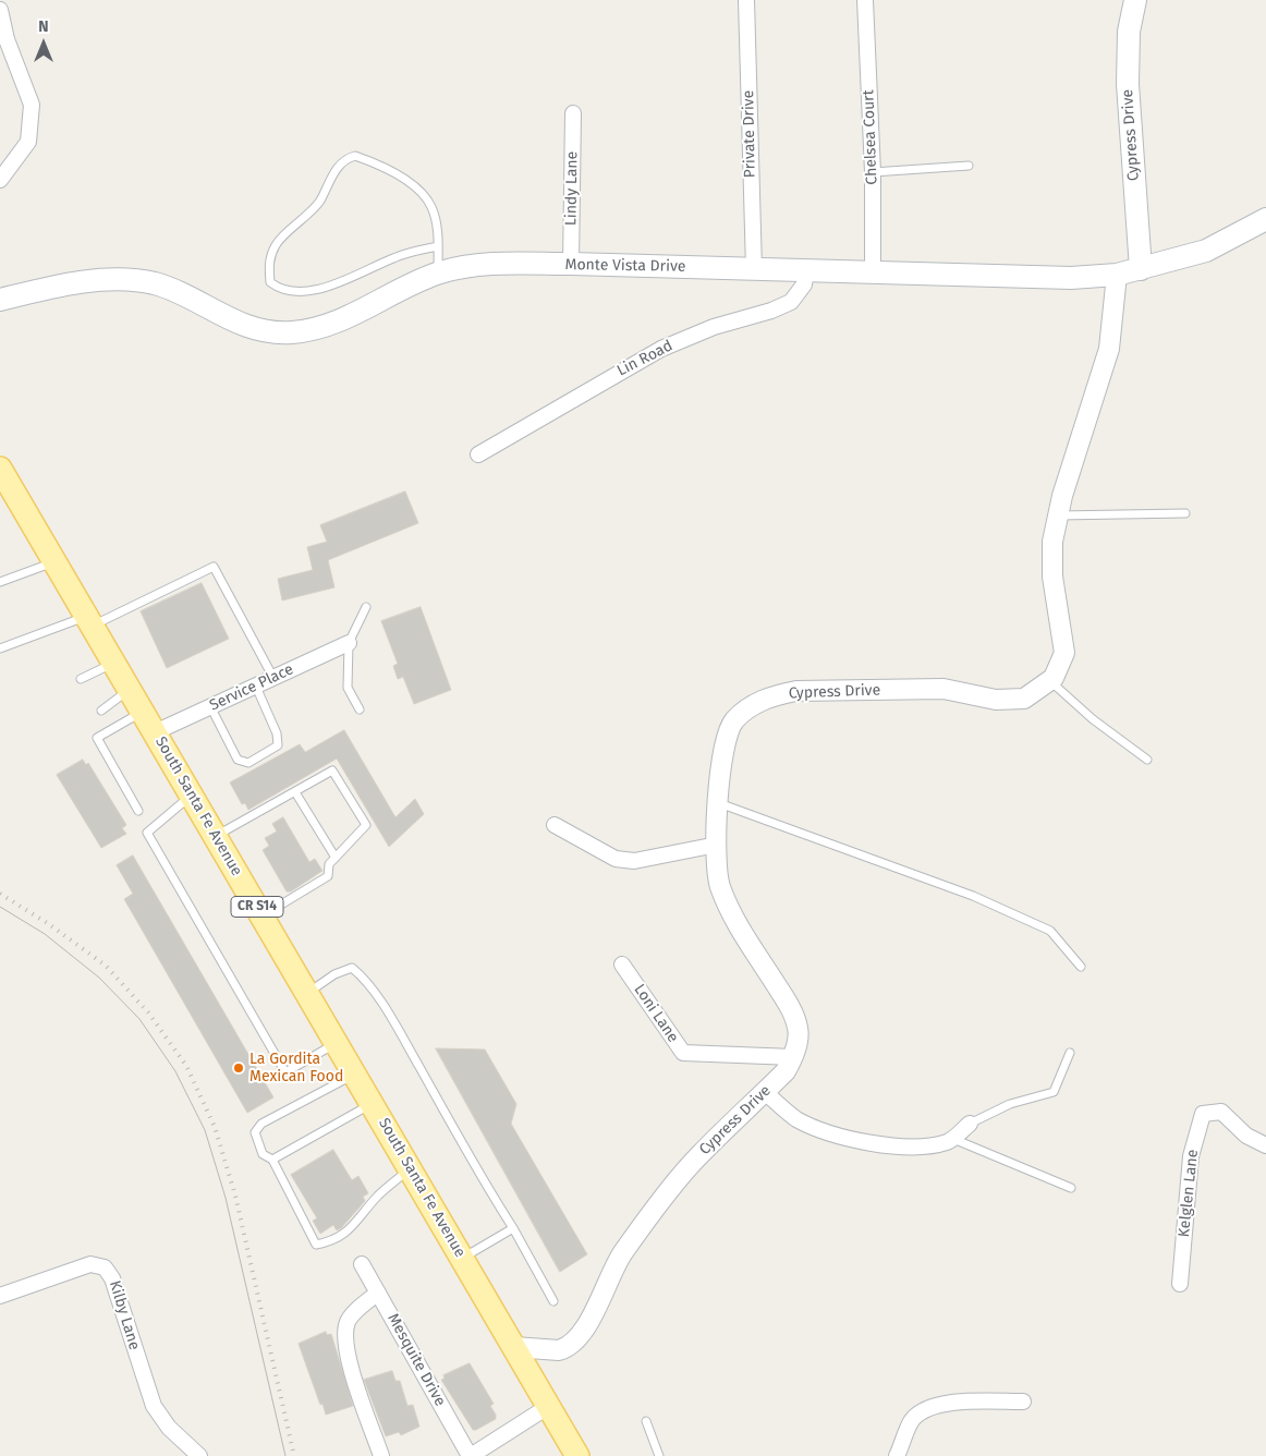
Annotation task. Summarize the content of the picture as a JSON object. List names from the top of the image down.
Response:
{
  "streets": {
    "main road": [
      "Cypress Drive",
      "Monte Vista Drive",
      "South Santa Fe Avenue",
      "CR S14"
    ],
    "street": [
      "Private Drive",
      "Chelsea Court",
      "Lindy Lane",
      "Lin Road",
      "Service Place",
      "Loni Lane",
      "Kelglen Lane",
      "Kilby Lane",
      "Mesquite Drive"
    ]
  },
  "crossings": [
    ["Private Drive", "Monte Vista Drive"],
    ["Cypress Drive", "Monte Vista Drive"],
    ["Cypress Drive", "South Santa Fe Avenue"],
    ["Cypress Drive", "Loni Lane"],
    ["Chelsea Court", "Monte Vista Drive"],
    ["Lindy Lane", "Monte Vista Drive"],
    ["Monte Vista Drive", "Lin Road"],
    ["Service Place", "South Santa Fe Avenue"]
  ],
  "places": ["La Gordita Mexican Food"],
  "north": "top"
}
